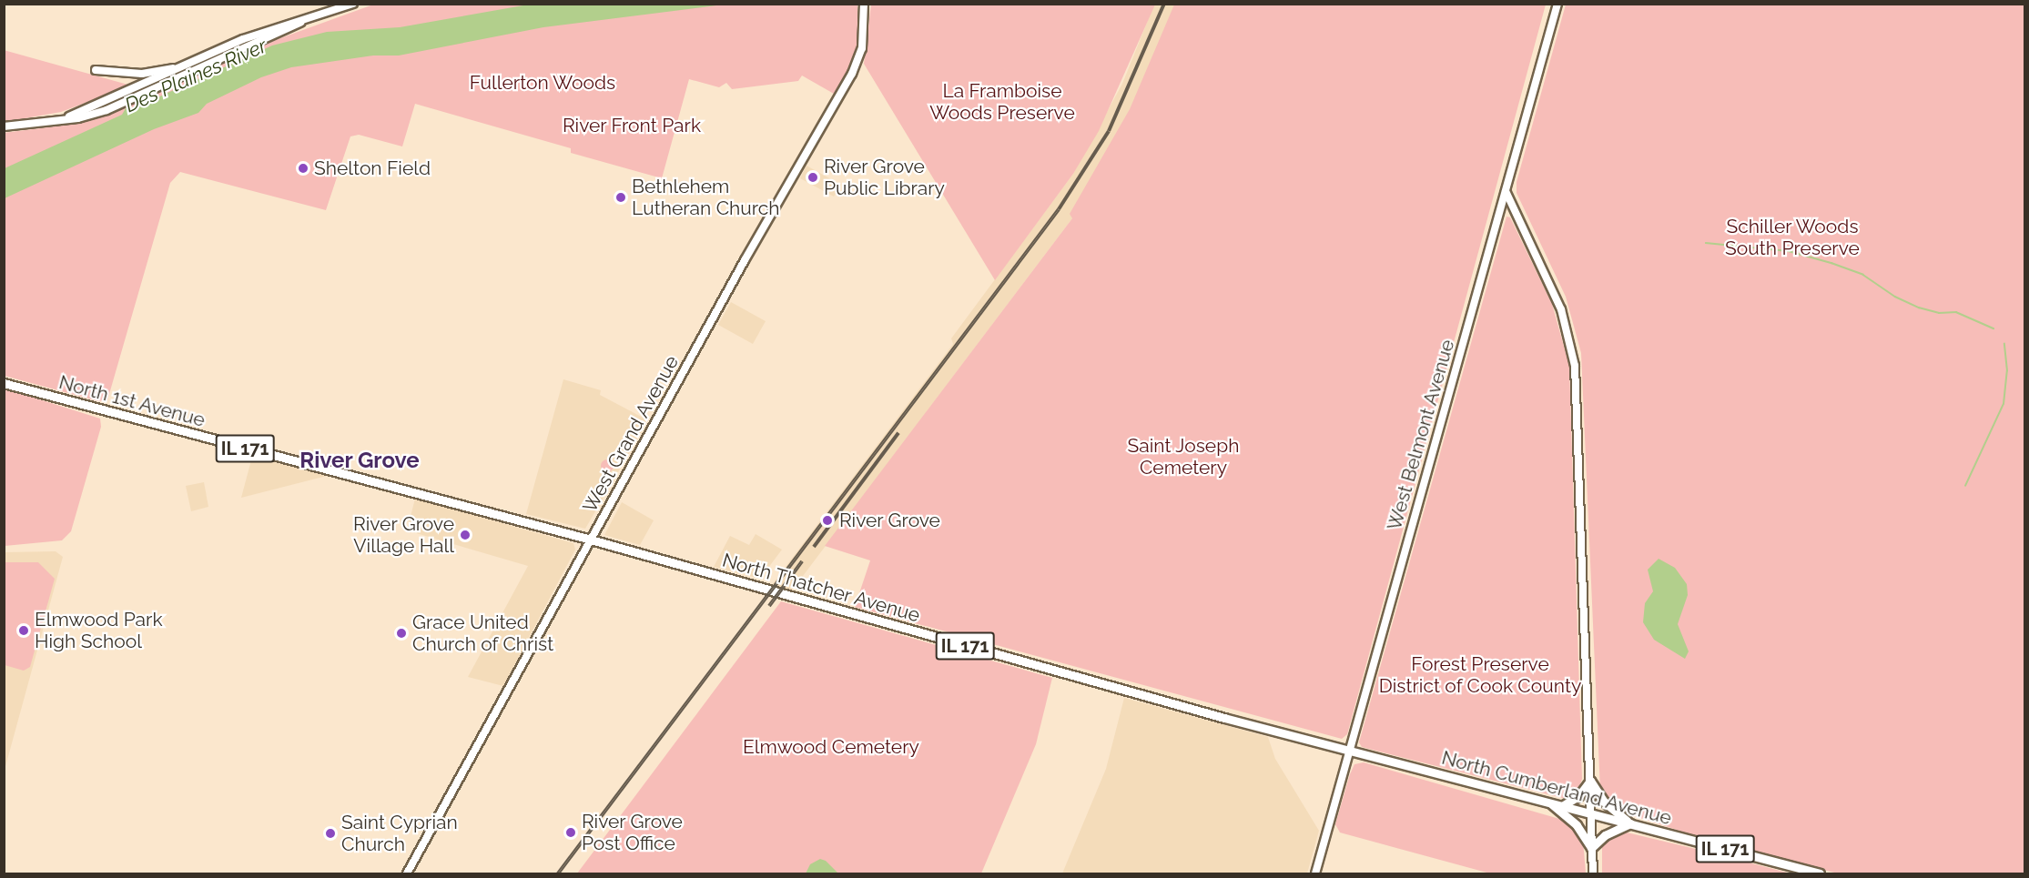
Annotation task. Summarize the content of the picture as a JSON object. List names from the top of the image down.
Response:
{
  "streets": {
    "main road": [
      "North 1st Avenue",
      "West Grand Avenue",
      "West Belmont Avenue",
      "IL 171",
      "North Thatcher Avenue",
      "North Cumberland Avenue"
    ]
  },
  "crossings": [
    ["North 1st Avenue", "North Thatcher Avenue"],
    ["West Grand Avenue", "North Thatcher Avenue"],
    ["West Belmont Avenue", "North Thatcher Avenue"],
    ["West Belmont Avenue", "North Cumberland Avenue"],
    ["North Thatcher Avenue", "North Cumberland Avenue"]
  ],
  "districts": ["River Grove"],
  "water": ["Des Plaines River"],
  "parks": [
    "Fullerton Woods",
    "La Framboise Woods Preserve",
    "River Front Park",
    "Schiller Woods South Preserve",
    "Saint Joseph Cemetery",
    "Forest Preserve District of Cook County",
    "Elmwood Cemetery"
  ],
  "places": [
    "Shelton Field",
    "River Grove Public Library",
    "Bethlehem Lutheran Church",
    "River Grove",
    "River Grove Village Hall",
    "Elmwood Park High School",
    "Grace United Church of Christ",
    "River Grove Post Office",
    "Saint Cyprian Church"
  ]
}
